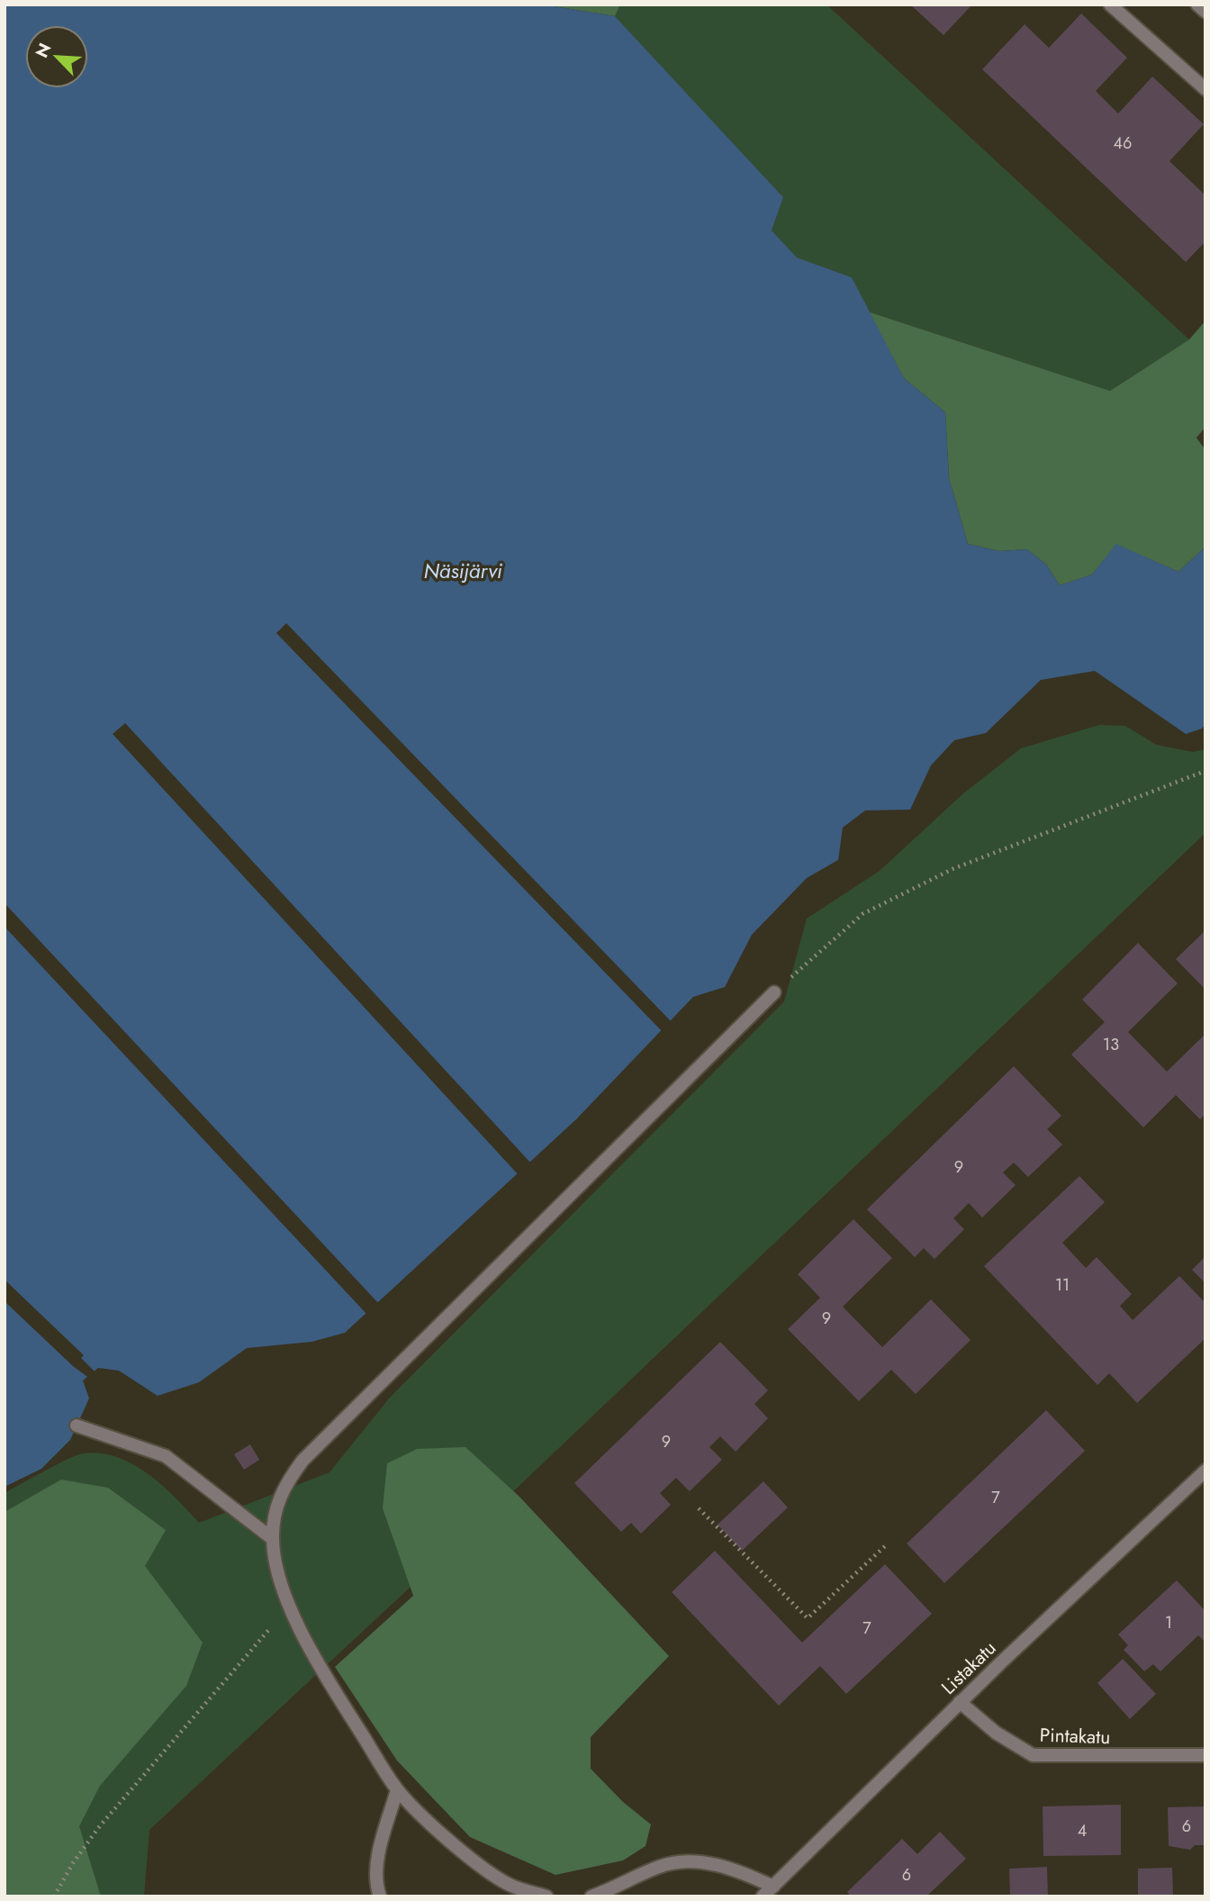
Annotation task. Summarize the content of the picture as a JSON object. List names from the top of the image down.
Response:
{
  "streets": {
    "street": ["Listakatu", "Pintakatu"]
  },
  "crossings": [
    ["Listakatu", "Pintakatu"]
  ],
  "water": ["Näsijärvi"],
  "house_numbers": [
    "46",
    "13",
    "9",
    "11",
    "9",
    "9",
    "7",
    "1",
    "7",
    "6",
    "4",
    "6"
  ],
  "north": "top left"
}
